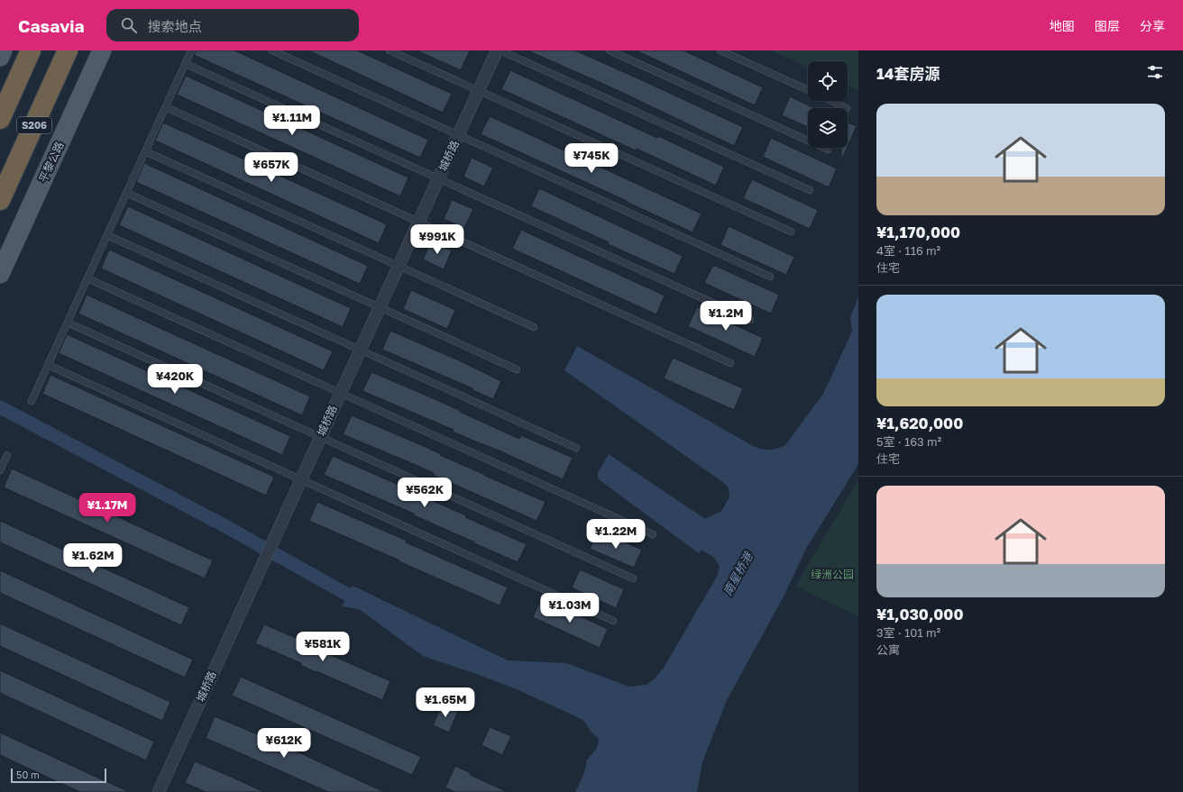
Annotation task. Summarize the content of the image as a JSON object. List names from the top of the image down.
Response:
{
  "streets": {
    "highway": ["S206"],
    "main road": ["平黎公路"],
    "street": ["城桥路"]
  },
  "water": ["南星桥港"],
  "parks": ["绿洲公园"],
  "scale_bar": "50 m",
  "page": {
    "header": "Casavia",
    "search": "搜索地点",
    "nav": ["地图", "图层", "分享"],
    "heading": "14套房源",
    "list": [
      {
        "name": "¥1,170,000",
        "note": "4室 · 116 m² · 住宅"
      },
      {
        "name": "¥1,620,000",
        "note": "5室 · 163 m² · 住宅"
      },
      {
        "name": "¥1,030,000",
        "note": "3室 · 101 m² · 公寓"
      }
    ],
    "price": [
      "¥1.11M",
      "¥745K",
      "¥657K",
      "¥991K",
      "¥1.2M",
      "¥420K",
      "¥562K",
      "¥1.17M",
      "¥1.22M",
      "¥1.62M",
      "¥1.03M",
      "¥581K",
      "¥1.65M",
      "¥612K"
    ],
    "scale": "50 m"
  }
}
